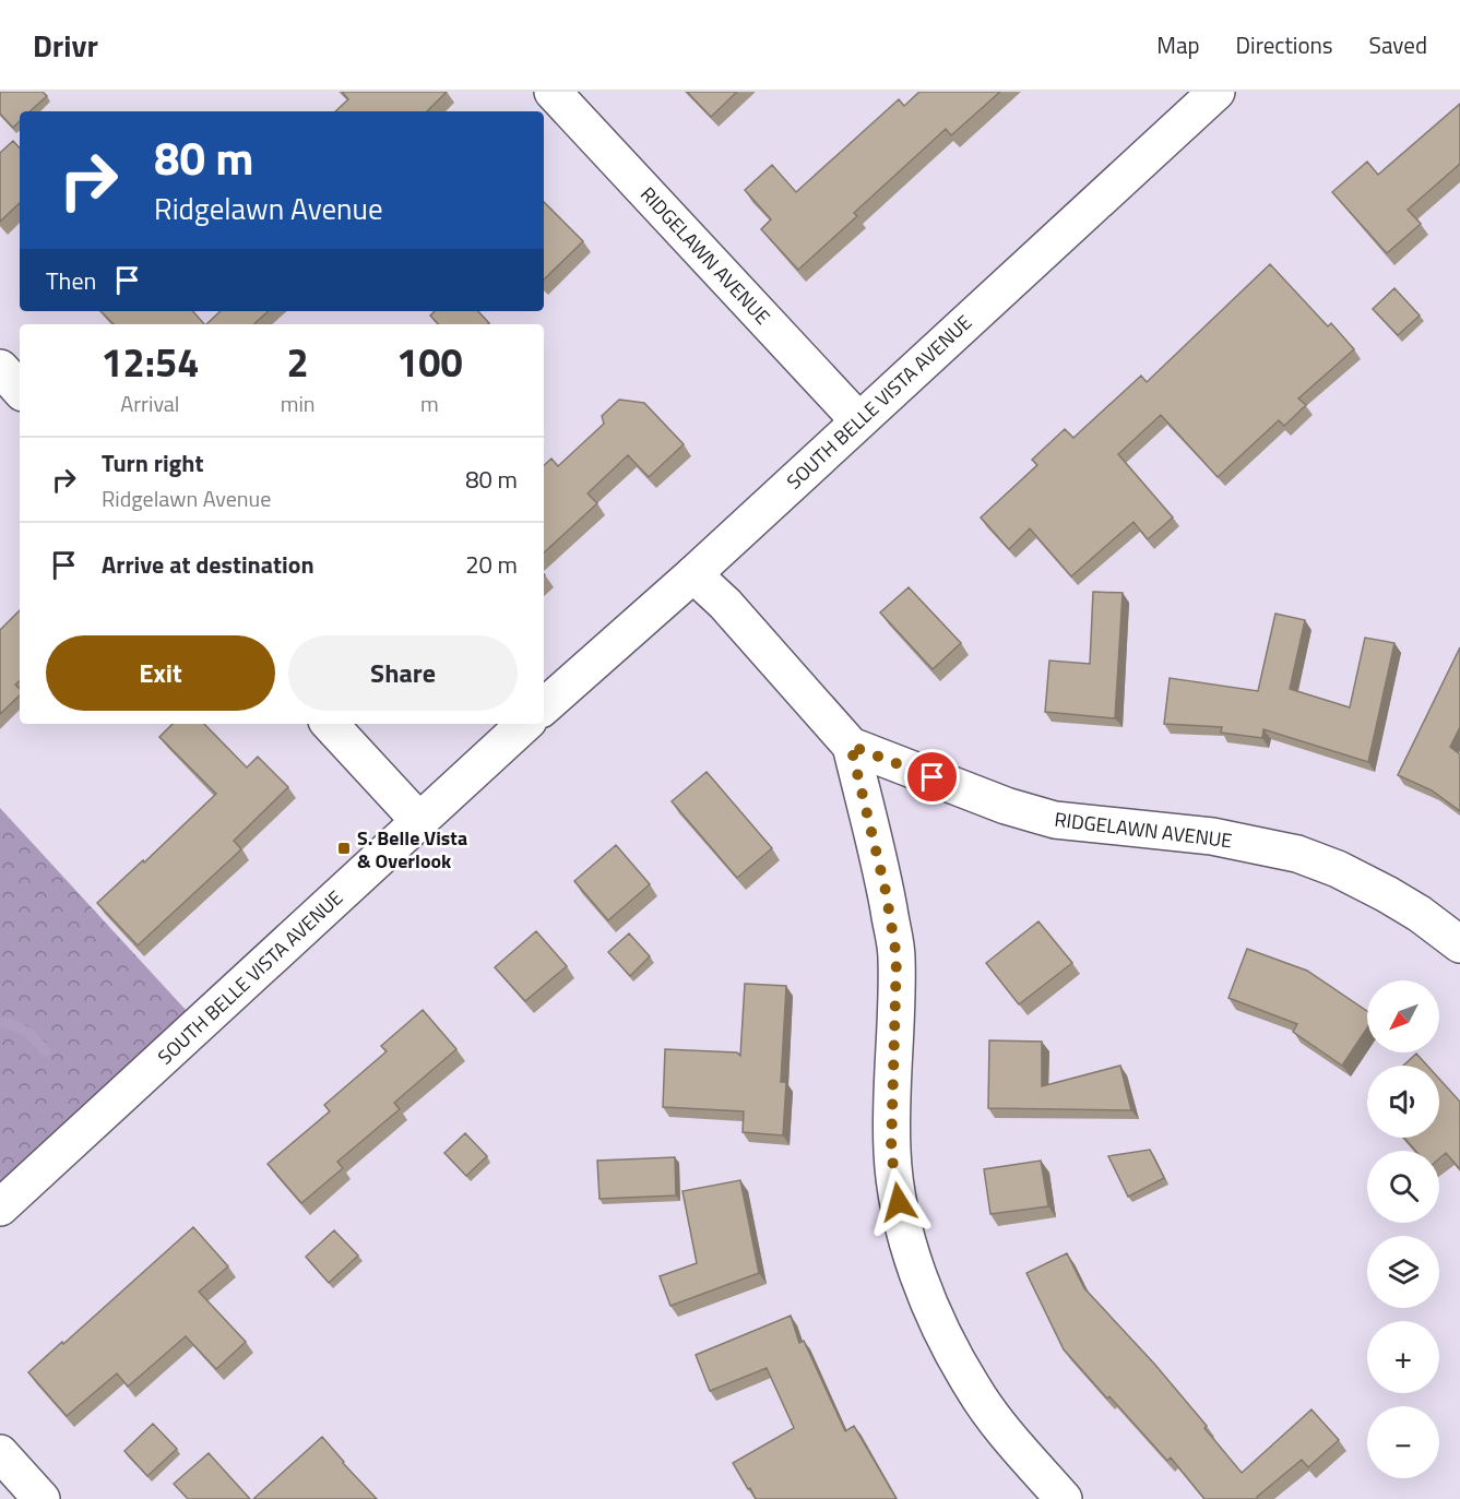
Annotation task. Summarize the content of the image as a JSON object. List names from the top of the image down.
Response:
{
  "streets": {
    "street": ["RIDGELAWN AVENUE", "SOUTH BELLE VISTA AVENUE"]
  },
  "crossings": [
    ["RIDGELAWN AVENUE", "SOUTH BELLE VISTA AVENUE"]
  ],
  "places": {
    "transit": ["S. Belle Vista & Overlook"]
  },
  "north": "bottom left",
  "page": {
    "header": "Drivr",
    "nav": ["Map", "Directions", "Saved"],
    "turn": ["80 m", "Ridgelawn Avenue"],
    "then": "Then",
    "eta": [
      "12:54",
      "Arrival",
      "2",
      "min",
      "100",
      "m"
    ],
    "list": [
      {
        "name": "Turn right",
        "note": "Ridgelawn Avenue",
        "value": "80 m"
      },
      {
        "name": "Arrive at destination",
        "value": "20 m"
      }
    ],
    "buttons": ["Exit", "Share"],
    "map_buttons": ["+", "−"]
  }
}
